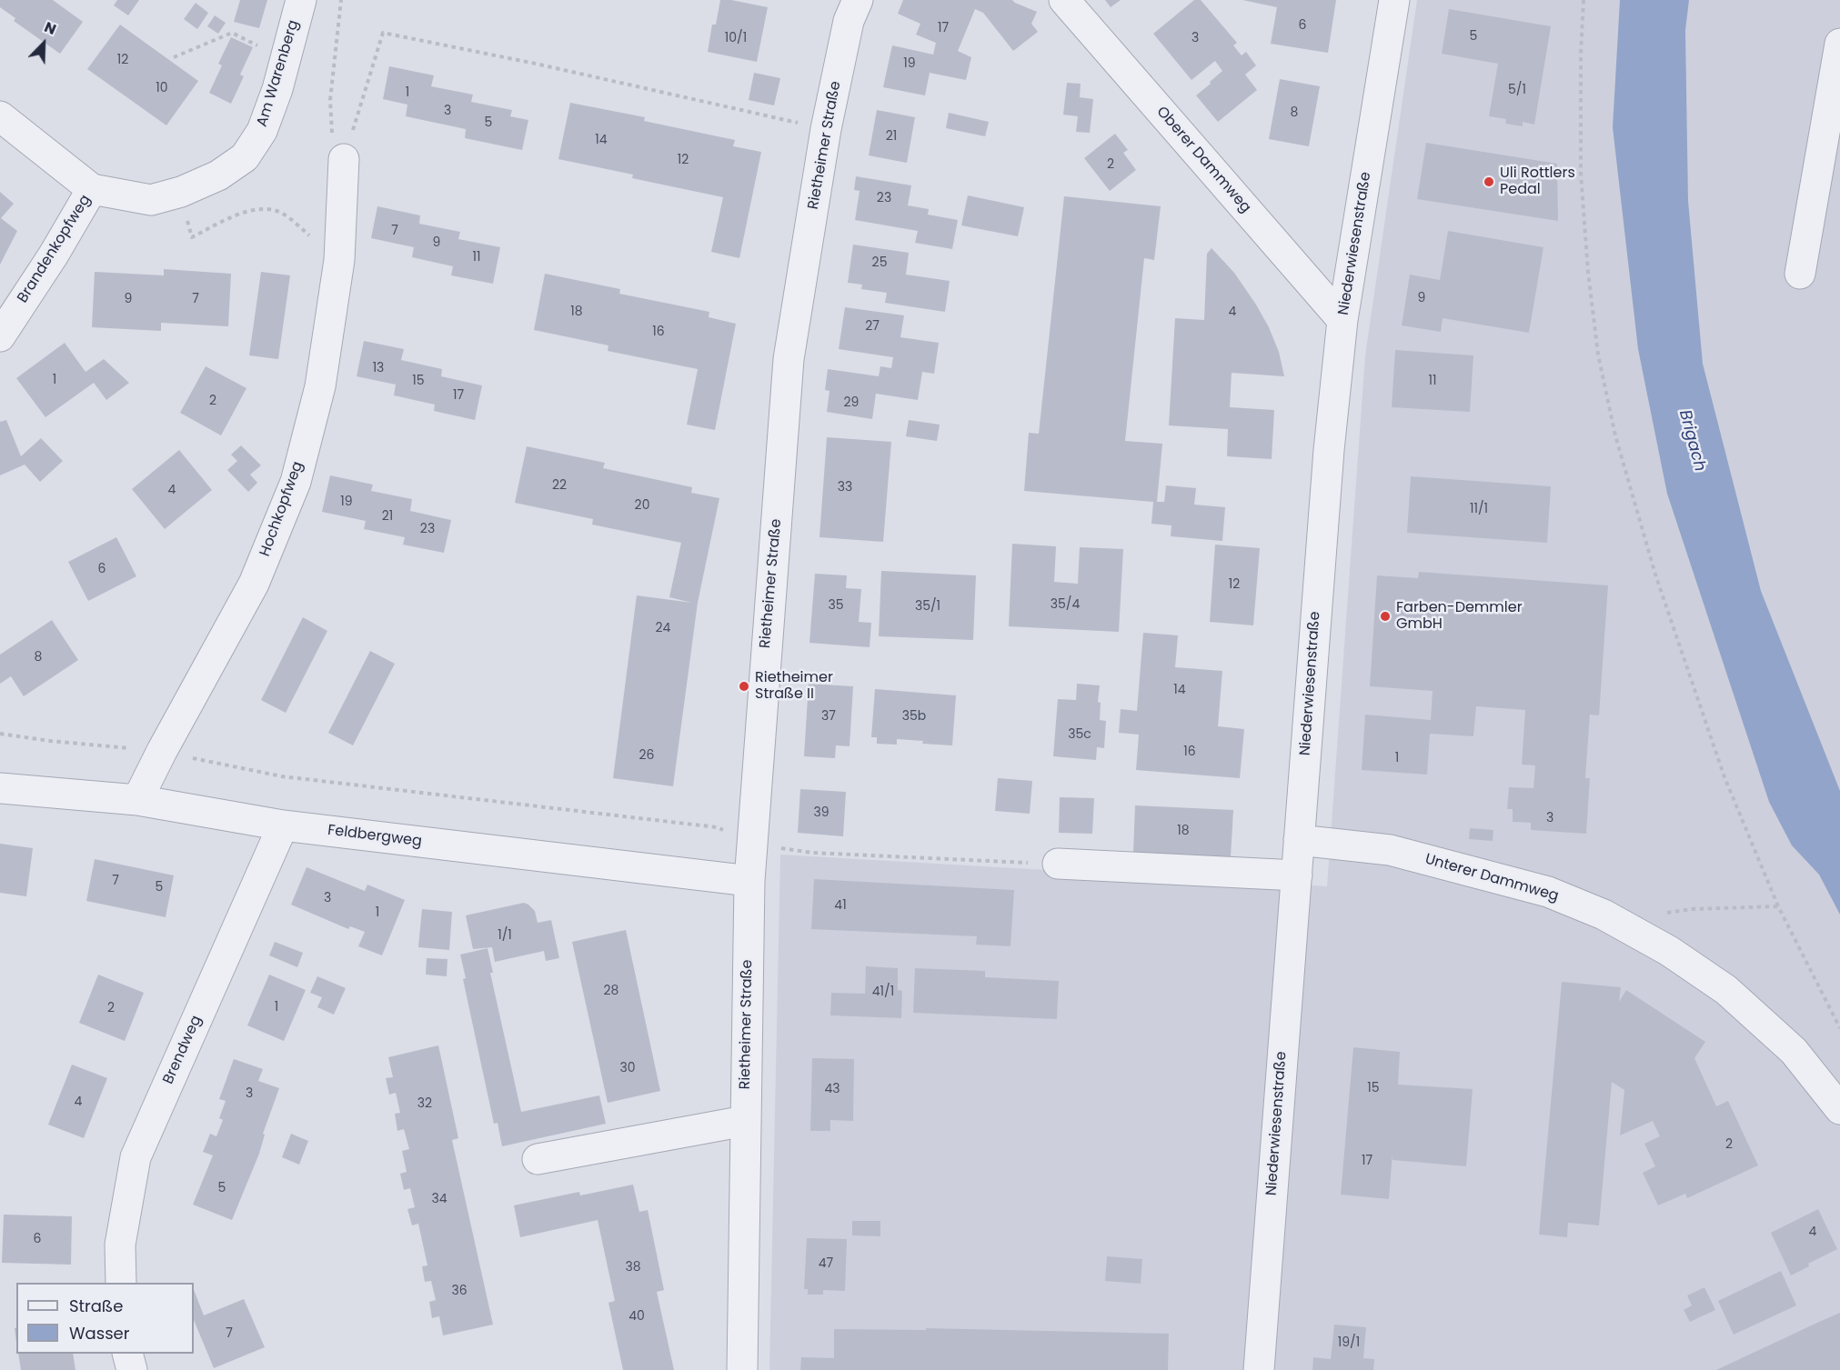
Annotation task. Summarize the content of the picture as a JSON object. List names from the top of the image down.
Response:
{
  "streets": {
    "street": [
      "Am Warenberg",
      "Rietheimer Straße",
      "Oberer Dammweg",
      "Niederwiesenstraße",
      "Brandenkopfweg",
      "Hochkopfweg",
      "Feldbergweg",
      "Unterer Dammweg",
      "Brendweg"
    ]
  },
  "crossings": [
    ["Am Warenberg", "Brandenkopfweg"],
    ["Rietheimer Straße", "Feldbergweg"],
    ["Oberer Dammweg", "Niederwiesenstraße"],
    ["Niederwiesenstraße", "Unterer Dammweg"],
    ["Hochkopfweg", "Feldbergweg"],
    ["Feldbergweg", "Brendweg"]
  ],
  "water": ["Brigach"],
  "places": ["Uli Rottlers Pedal", "Farben-Demmler GmbH", "Rietheimer Straße II"],
  "house_numbers": [
    "6",
    "17",
    "5",
    "10/1",
    "3",
    "12",
    "19",
    "10",
    "5/1",
    "1",
    "3",
    "8",
    "5",
    "21",
    "14",
    "12",
    "2",
    "23",
    "7",
    "9",
    "11",
    "25",
    "9",
    "9",
    "7",
    "18",
    "4",
    "27",
    "16",
    "13",
    "1",
    "15",
    "11",
    "17",
    "2",
    "29",
    "22",
    "33",
    "4",
    "19",
    "20",
    "11/1",
    "21",
    "23",
    "6",
    "12",
    "35/4",
    "35",
    "35/1",
    "24",
    "8",
    "14",
    "37",
    "35b",
    "35c",
    "16",
    "26",
    "1",
    "39",
    "3",
    "18",
    "7",
    "5",
    "3",
    "41",
    "1",
    "1/1",
    "28",
    "41/1",
    "1",
    "2",
    "30",
    "15",
    "43",
    "3",
    "4",
    "32",
    "2",
    "17",
    "5",
    "34",
    "4",
    "6",
    "47",
    "38",
    "36",
    "40",
    "7",
    "19/1"
  ],
  "legend": ["Straße", "Wasser"],
  "north": "top right"
}
